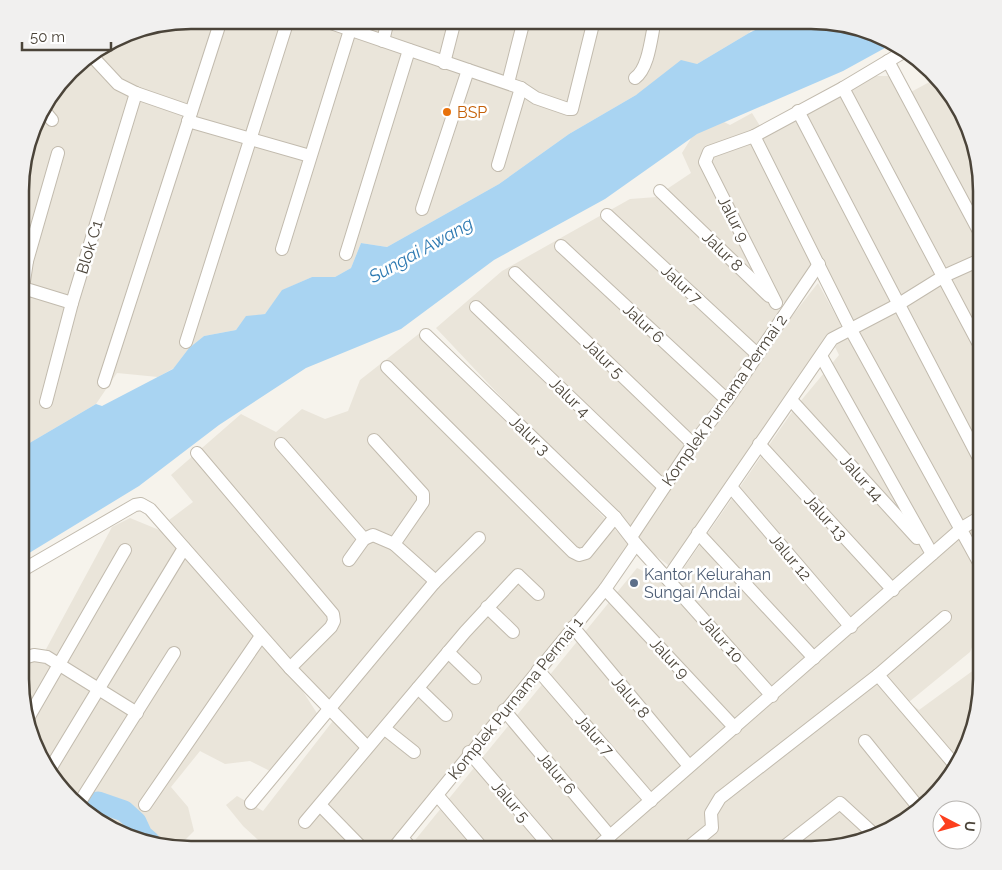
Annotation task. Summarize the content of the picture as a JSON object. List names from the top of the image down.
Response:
{
  "streets": {
    "street": [
      "Jalur 9",
      "Blok C1",
      "Jalur 8",
      "Jalur 7",
      "Jalur 6",
      "Jalur 5",
      "Jalur 4",
      "Komplek Purnama Permai 2",
      "Jalur 3",
      "Jalur 14",
      "Jalur 13",
      "Jalur 12",
      "Jalur 10",
      "Komplek Purnama Permai 1"
    ]
  },
  "crossings": [
    ["Jalur 9", "Jalur 8"],
    ["Jalur 9", "Komplek Purnama Permai 2"],
    ["Jalur 9", "Komplek Purnama Permai 1"],
    ["Jalur 8", "Komplek Purnama Permai 2"],
    ["Jalur 8", "Komplek Purnama Permai 1"],
    ["Jalur 7", "Komplek Purnama Permai 2"],
    ["Jalur 7", "Komplek Purnama Permai 1"],
    ["Jalur 6", "Komplek Purnama Permai 2"],
    ["Jalur 6", "Komplek Purnama Permai 1"],
    ["Jalur 5", "Komplek Purnama Permai 2"],
    ["Jalur 5", "Komplek Purnama Permai 1"],
    ["Jalur 4", "Komplek Purnama Permai 2"],
    ["Komplek Purnama Permai 2", "Jalur 3"],
    ["Komplek Purnama Permai 2", "Jalur 10"],
    ["Komplek Purnama Permai 2", "Komplek Purnama Permai 1"],
    ["Jalur 3", "Jalur 10"],
    ["Jalur 3", "Komplek Purnama Permai 1"],
    ["Jalur 10", "Komplek Purnama Permai 1"]
  ],
  "water": ["Sungai Awang"],
  "places": ["BSP", "Kantor Kelurahan Sungai Andai"],
  "scale_bar": "50 m",
  "north": "right"
}
